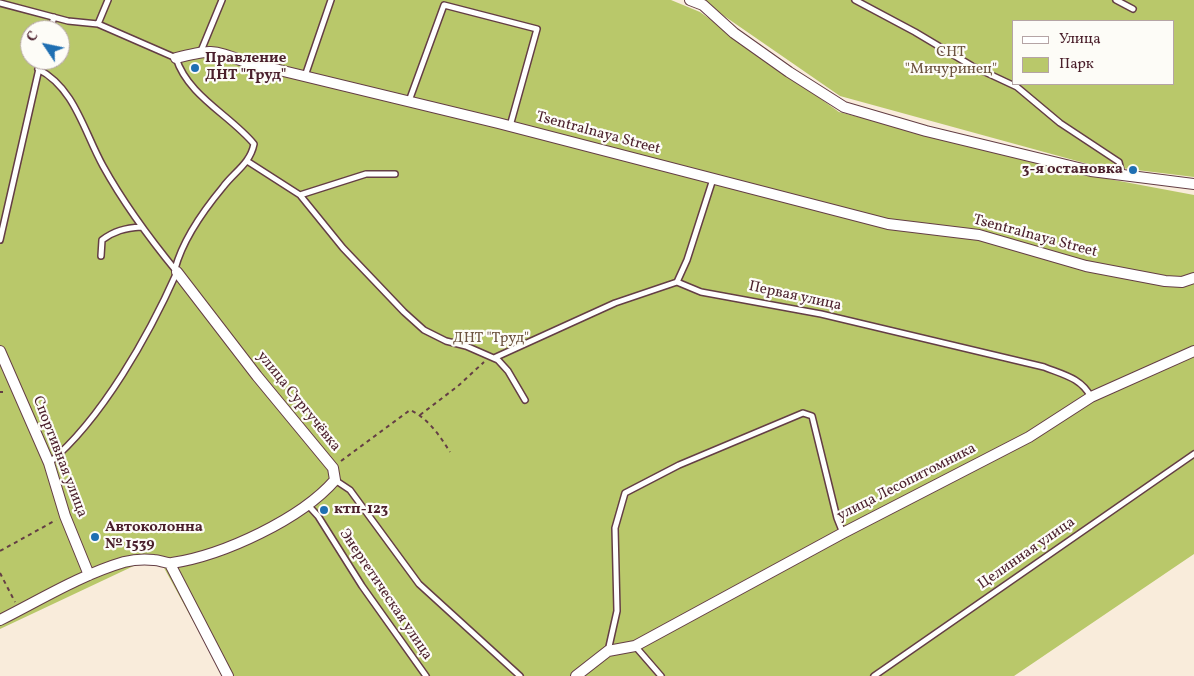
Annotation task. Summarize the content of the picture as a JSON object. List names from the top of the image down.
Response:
{
  "streets": {
    "street": [
      "Tsentralnaya Street",
      "улица Сургучёвка",
      "Спортивная улица",
      "улица Лесопитомника"
    ],
    "lane": ["Первая улица", "Целинная улица", "Энергетическая улица"]
  },
  "crossings": [
    ["Первая улица", "улица Лесопитомника"]
  ],
  "parks": ["СНТ \"Мичуринец\"", "ДНТ \"Труд\""],
  "places": [
    "Правление ДНТ \"Труд\"",
    "3-я остановка",
    "ктп-123",
    "Автоколонна № 1539"
  ],
  "legend": ["Улица", "Парк"],
  "north": "top left"
}
